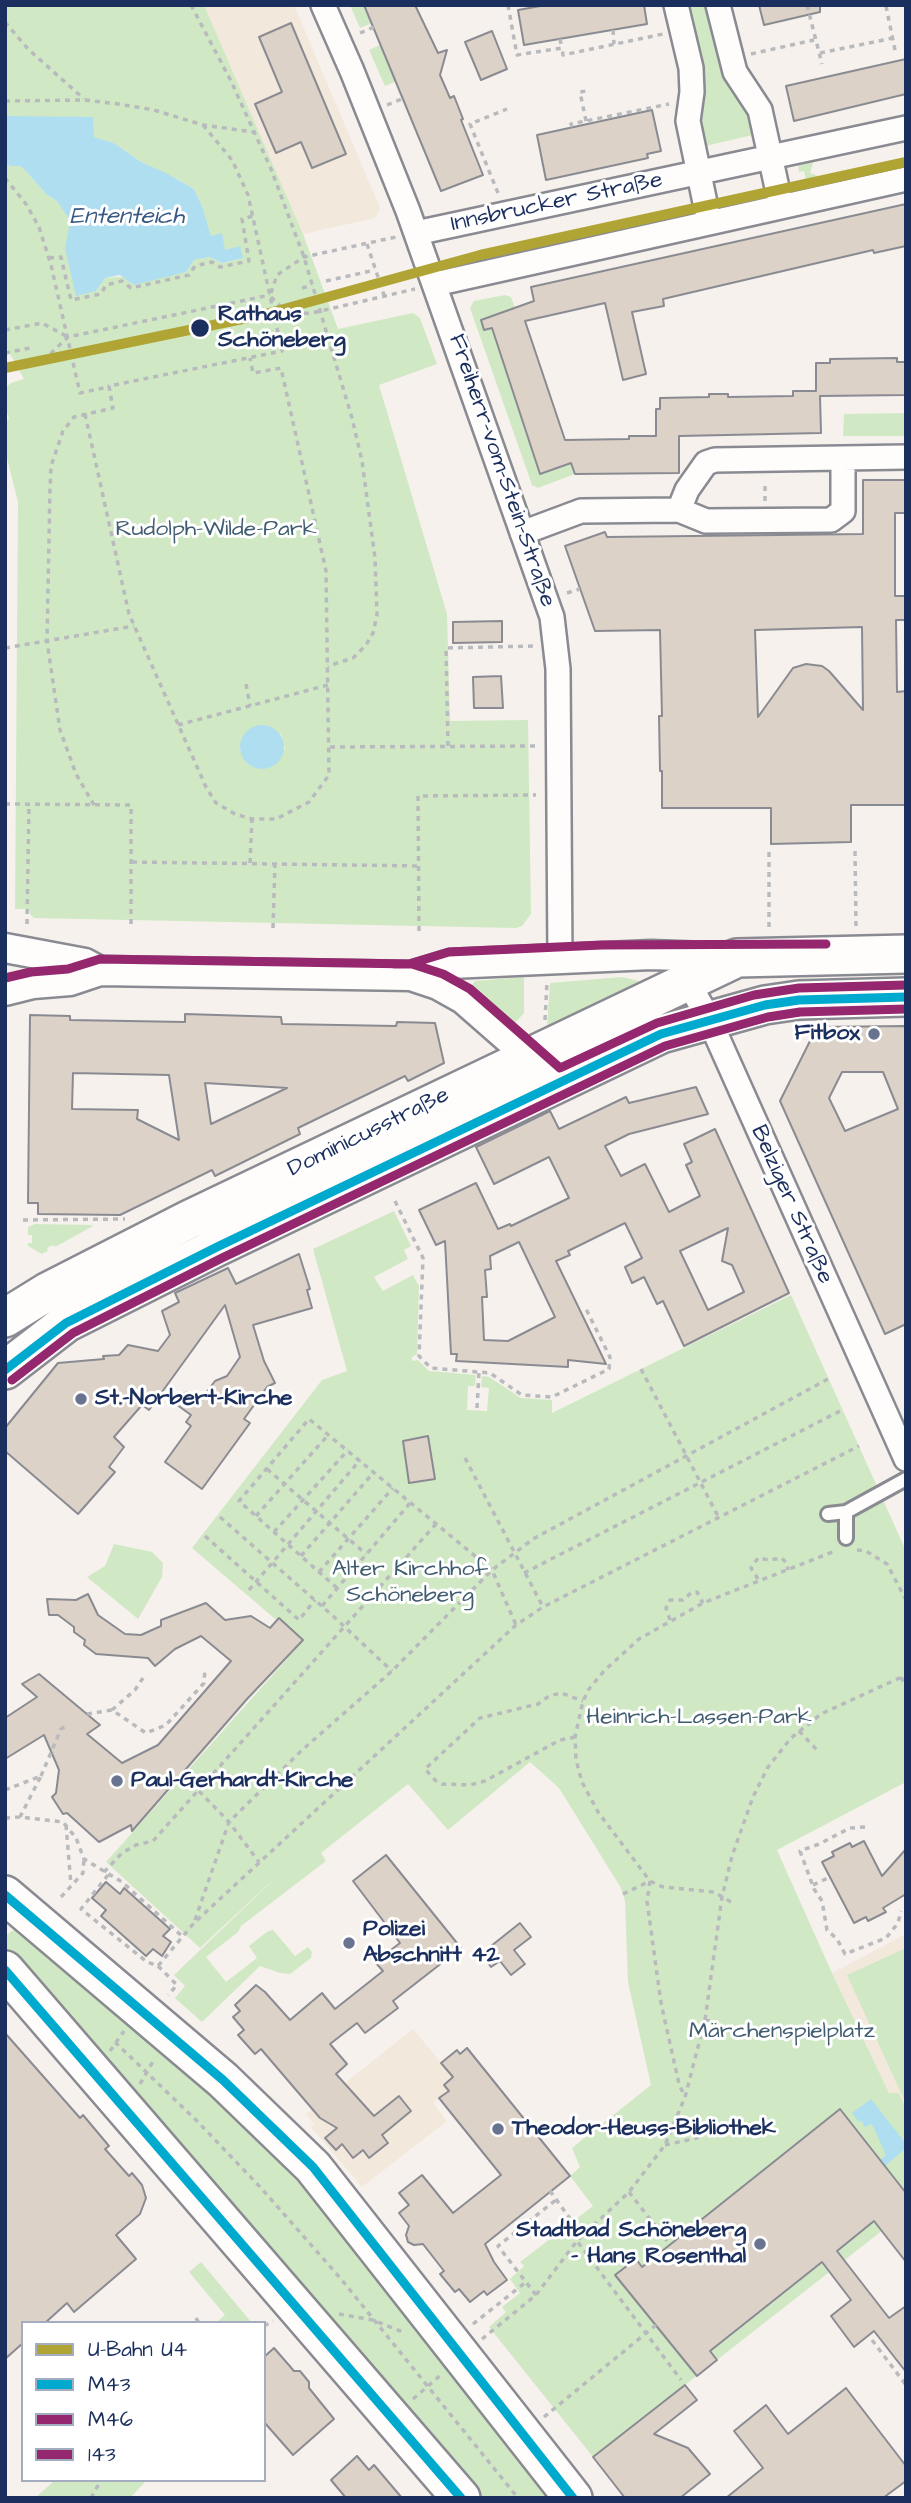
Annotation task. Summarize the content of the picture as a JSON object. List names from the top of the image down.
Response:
{
  "streets": {
    "main road": ["Dominicusstraße"],
    "street": ["Innsbrucker Straße", "Freiherr-vom-Stein-Straße", "Belziger Straße"]
  },
  "crossings": [
    ["Innsbrucker Straße", "Freiherr-vom-Stein-Straße"],
    ["Dominicusstraße", "Belziger Straße"]
  ],
  "water": ["Ententeich"],
  "parks": [
    "Rudolph-Wilde-Park",
    "Alter Kirchhof Schöneberg",
    "Heinrich-Lassen-Park",
    "Märchenspielplatz"
  ],
  "places": [
    "Rathaus Schöneberg",
    "Fitbox",
    "St.-Norbert-Kirche",
    "Paul-Gerhardt-Kirche",
    "Polizei Abschnitt 42",
    "Theodor-Heuss-Bibliothek",
    "Stadtbad Schöneberg – Hans Rosenthal"
  ],
  "lines": [
    "metro line U4",
    "transit line 143",
    "transit line M43",
    "transit line M46"
  ],
  "legend": [
    "U-Bahn U4",
    "M43",
    "M46",
    "143"
  ]
}
